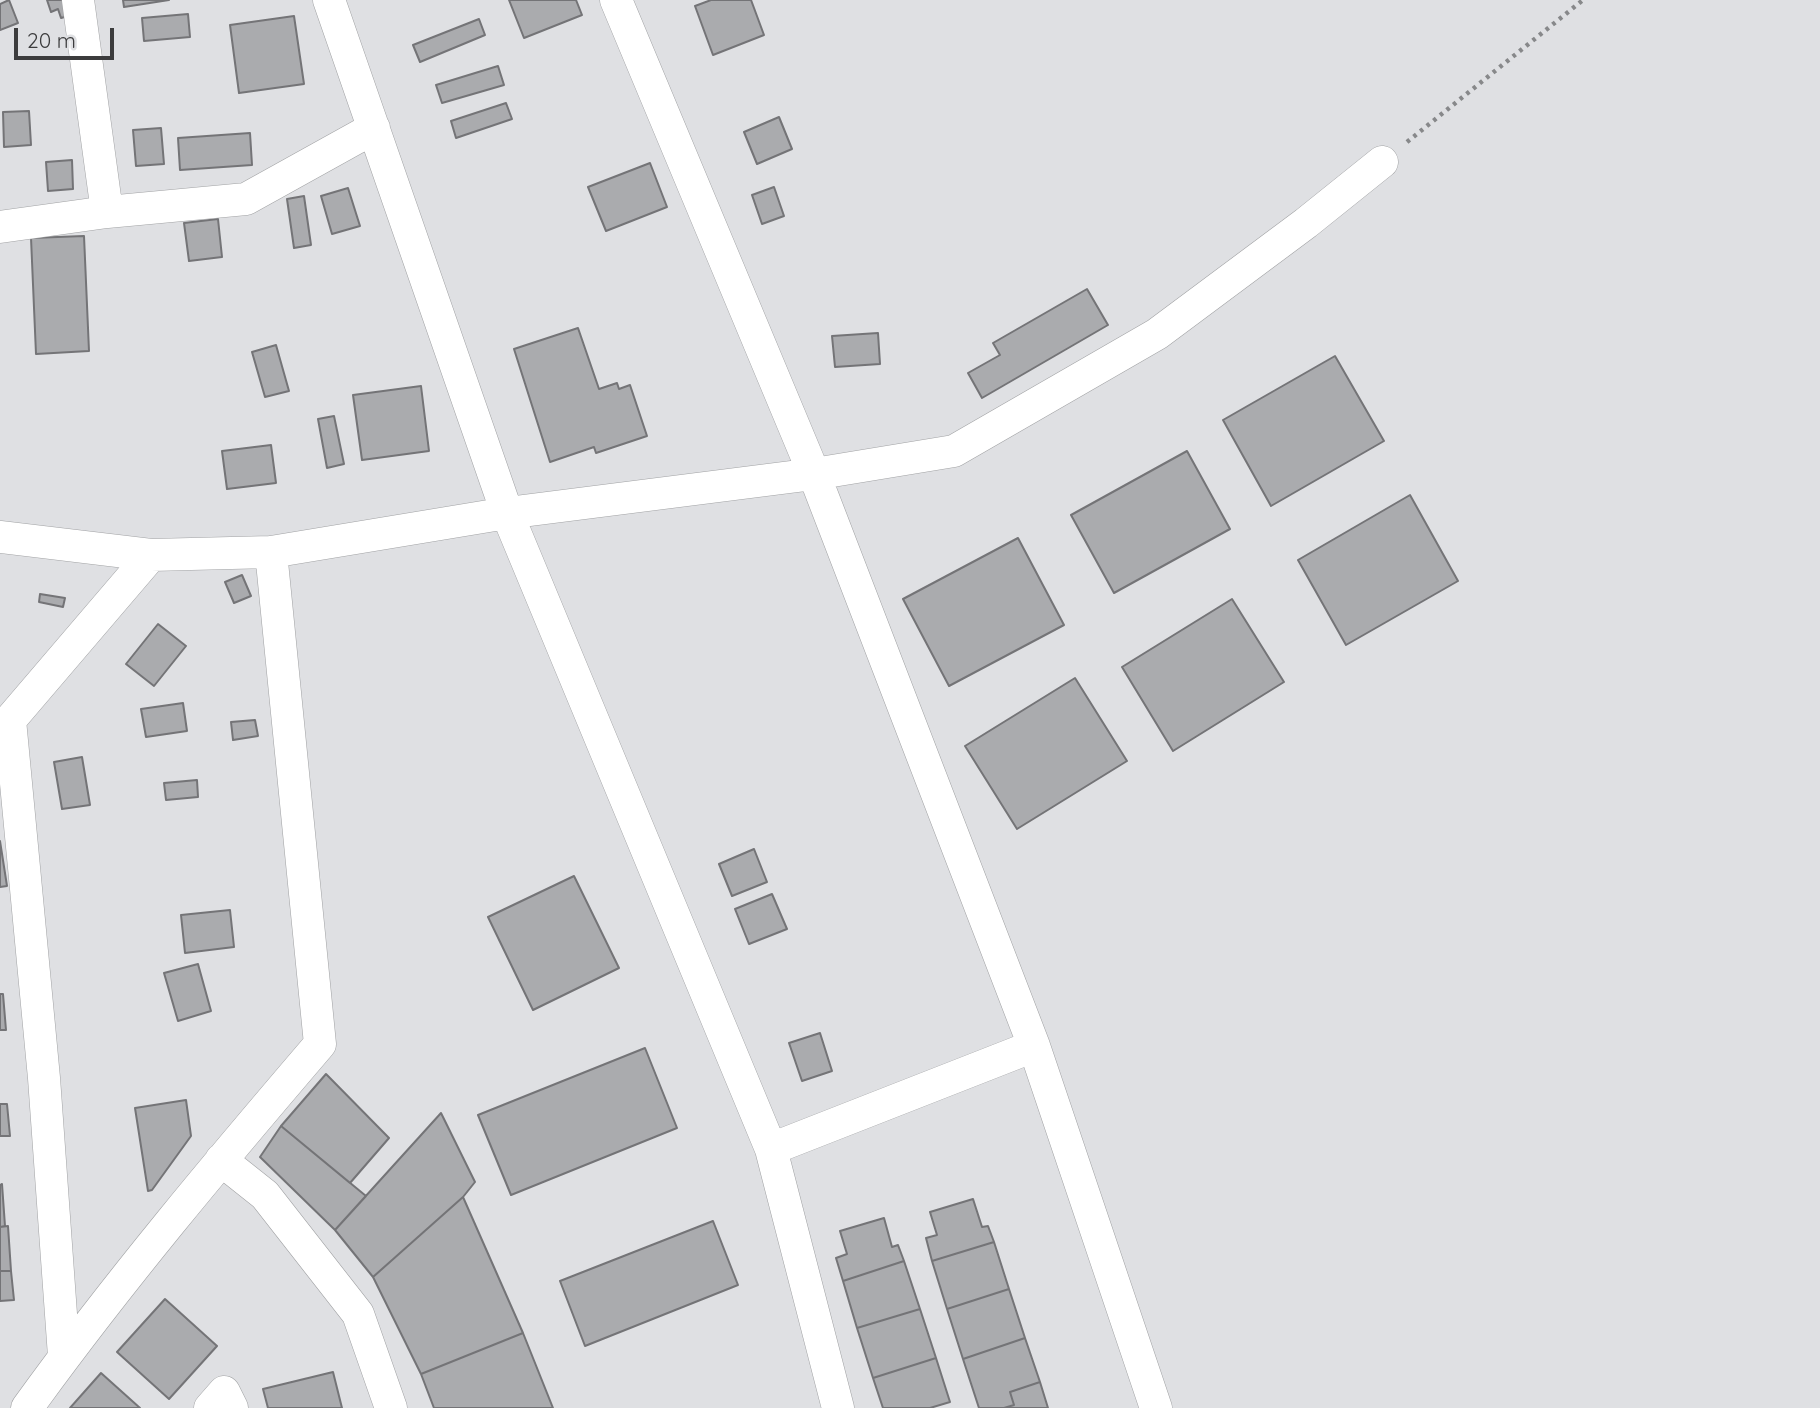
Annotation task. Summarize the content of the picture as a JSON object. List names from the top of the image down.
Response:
{
  "scale_bar": "20 m"
}
